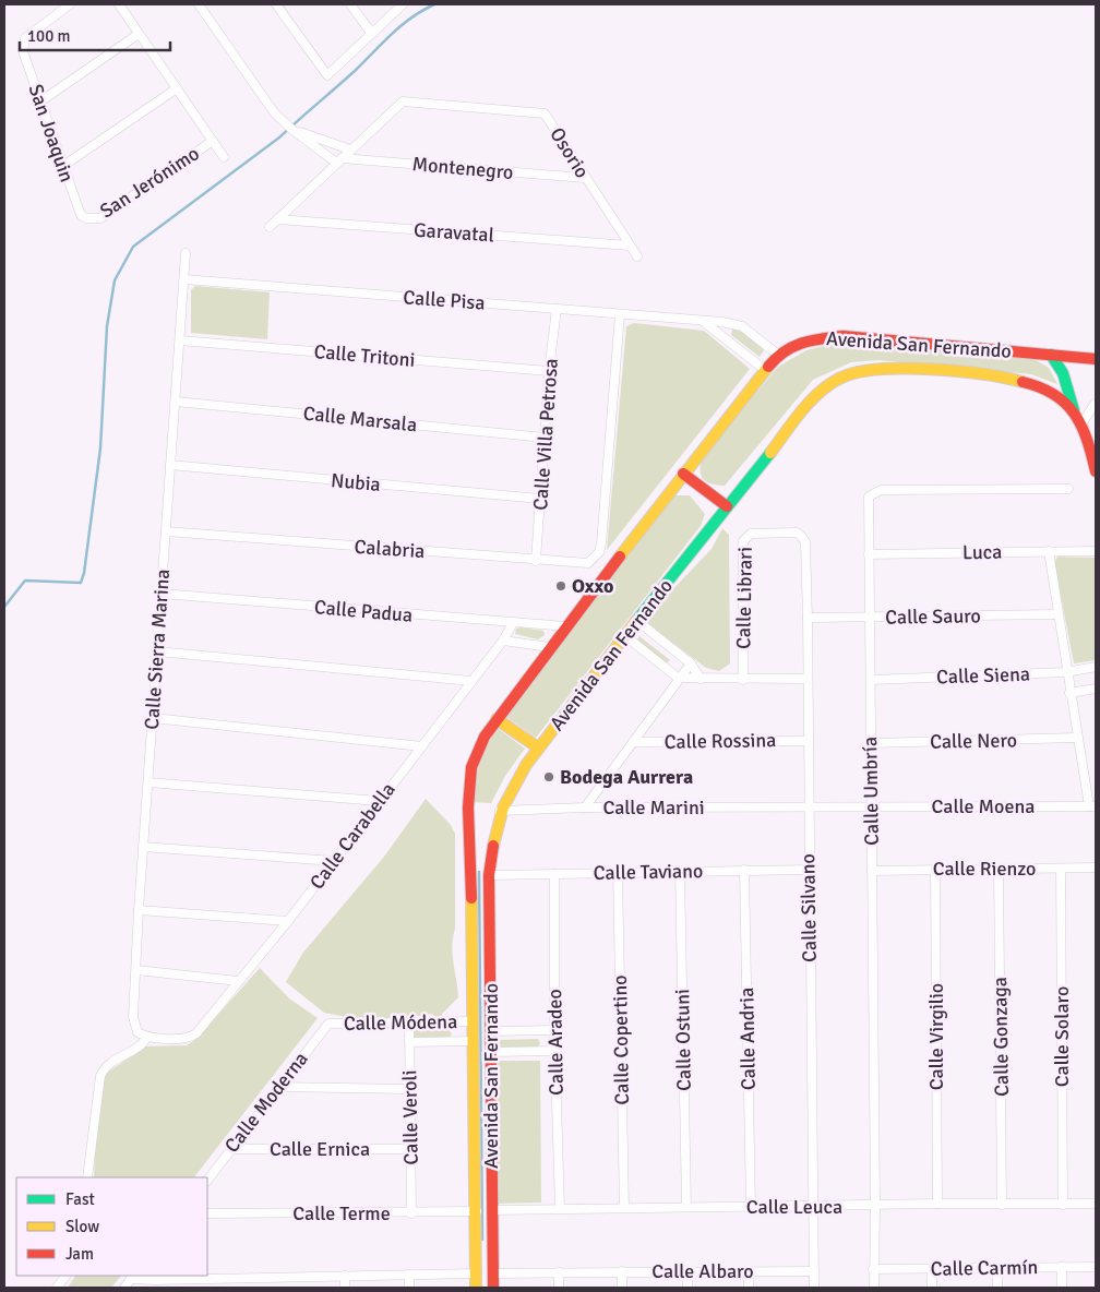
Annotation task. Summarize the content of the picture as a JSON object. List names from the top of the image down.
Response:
{
  "streets": {
    "street": [
      "San Joaquin",
      "Osorio",
      "Montenegro",
      "San Jerónimo",
      "Garavatal",
      "Calle Pisa",
      "Avenida San Fernando",
      "Calle Tritoni",
      "Calle Marsala",
      "Calle Villa Petrosa",
      "Nubia",
      "Calabria",
      "Luca",
      "Calle Librari",
      "Calle Padua",
      "Calle Sauro",
      "Calle Sierra Marina",
      "Calle Siena",
      "Calle Rossina",
      "Calle Nero",
      "Calle Umbría",
      "Calle Moena",
      "Calle Marini",
      "Calle Carabella",
      "Calle Rienzo",
      "Calle Taviano",
      "Calle Silvano",
      "Calle Módena",
      "Calle Virgilio",
      "Calle Gonzaga",
      "Calle Solaro",
      "Calle Andria",
      "Calle Copertino",
      "Calle Ostuni",
      "Calle Aradeo",
      "Calle Moderna",
      "Calle Veroli",
      "Calle Ernica",
      "Calle Leuca",
      "Calle Terme",
      "Calle Carmín",
      "Calle Albaro"
    ]
  },
  "crossings": [
    ["San Joaquin", "San Jerónimo"],
    ["Osorio", "Montenegro"],
    ["Osorio", "Garavatal"],
    ["Calle Pisa", "Avenida San Fernando"],
    ["Calle Pisa", "Calle Villa Petrosa"],
    ["Calle Pisa", "Calabria"],
    ["Calle Pisa", "Calle Sierra Marina"],
    ["Avenida San Fernando", "Calle Padua"],
    ["Avenida San Fernando", "Calle Marini"],
    ["Avenida San Fernando", "Calle Taviano"],
    ["Avenida San Fernando", "Calle Módena"],
    ["Avenida San Fernando", "Calle Leuca"],
    ["Avenida San Fernando", "Calle Terme"],
    ["Avenida San Fernando", "Calle Albaro"],
    ["Calle Tritoni", "Calle Villa Petrosa"],
    ["Calle Tritoni", "Calle Sierra Marina"],
    ["Calle Marsala", "Calle Villa Petrosa"],
    ["Calle Marsala", "Calle Sierra Marina"],
    ["Calle Villa Petrosa", "Nubia"],
    ["Calle Villa Petrosa", "Calabria"],
    ["Nubia", "Calle Sierra Marina"],
    ["Calabria", "Calle Sierra Marina"],
    ["Luca", "Calle Umbría"],
    ["Calle Librari", "Calle Silvano"],
    ["Calle Padua", "Calle Sierra Marina"],
    ["Calle Padua", "Calle Carabella"],
    ["Calle Sauro", "Calle Umbría"],
    ["Calle Sauro", "Calle Silvano"],
    ["Calle Sierra Marina", "Calle Carabella"],
    ["Calle Siena", "Calle Umbría"],
    ["Calle Rossina", "Calle Silvano"],
    ["Calle Nero", "Calle Umbría"],
    ["Calle Umbría", "Calle Moena"],
    ["Calle Umbría", "Calle Marini"],
    ["Calle Umbría", "Calle Rienzo"],
    ["Calle Umbría", "Calle Leuca"],
    ["Calle Umbría", "Calle Carmín"],
    ["Calle Moena", "Calle Marini"],
    ["Calle Marini", "Calle Silvano"],
    ["Calle Rienzo", "Calle Virgilio"],
    ["Calle Rienzo", "Calle Gonzaga"],
    ["Calle Rienzo", "Calle Solaro"],
    ["Calle Taviano", "Calle Silvano"],
    ["Calle Taviano", "Calle Andria"],
    ["Calle Taviano", "Calle Copertino"],
    ["Calle Taviano", "Calle Ostuni"],
    ["Calle Taviano", "Calle Aradeo"],
    ["Calle Silvano", "Calle Leuca"],
    ["Calle Silvano", "Calle Albaro"],
    ["Calle Módena", "Calle Moderna"],
    ["Calle Módena", "Calle Veroli"],
    ["Calle Virgilio", "Calle Leuca"],
    ["Calle Gonzaga", "Calle Leuca"],
    ["Calle Solaro", "Calle Leuca"],
    ["Calle Andria", "Calle Leuca"],
    ["Calle Copertino", "Calle Leuca"],
    ["Calle Ostuni", "Calle Leuca"],
    ["Calle Aradeo", "Calle Leuca"],
    ["Calle Moderna", "Calle Ernica"],
    ["Calle Veroli", "Calle Ernica"],
    ["Calle Veroli", "Calle Terme"]
  ],
  "places": ["Oxxo", "Bodega Aurrera"],
  "legend": ["Fast", "Slow", "Jam"],
  "scale_bar": "100 m"
}
